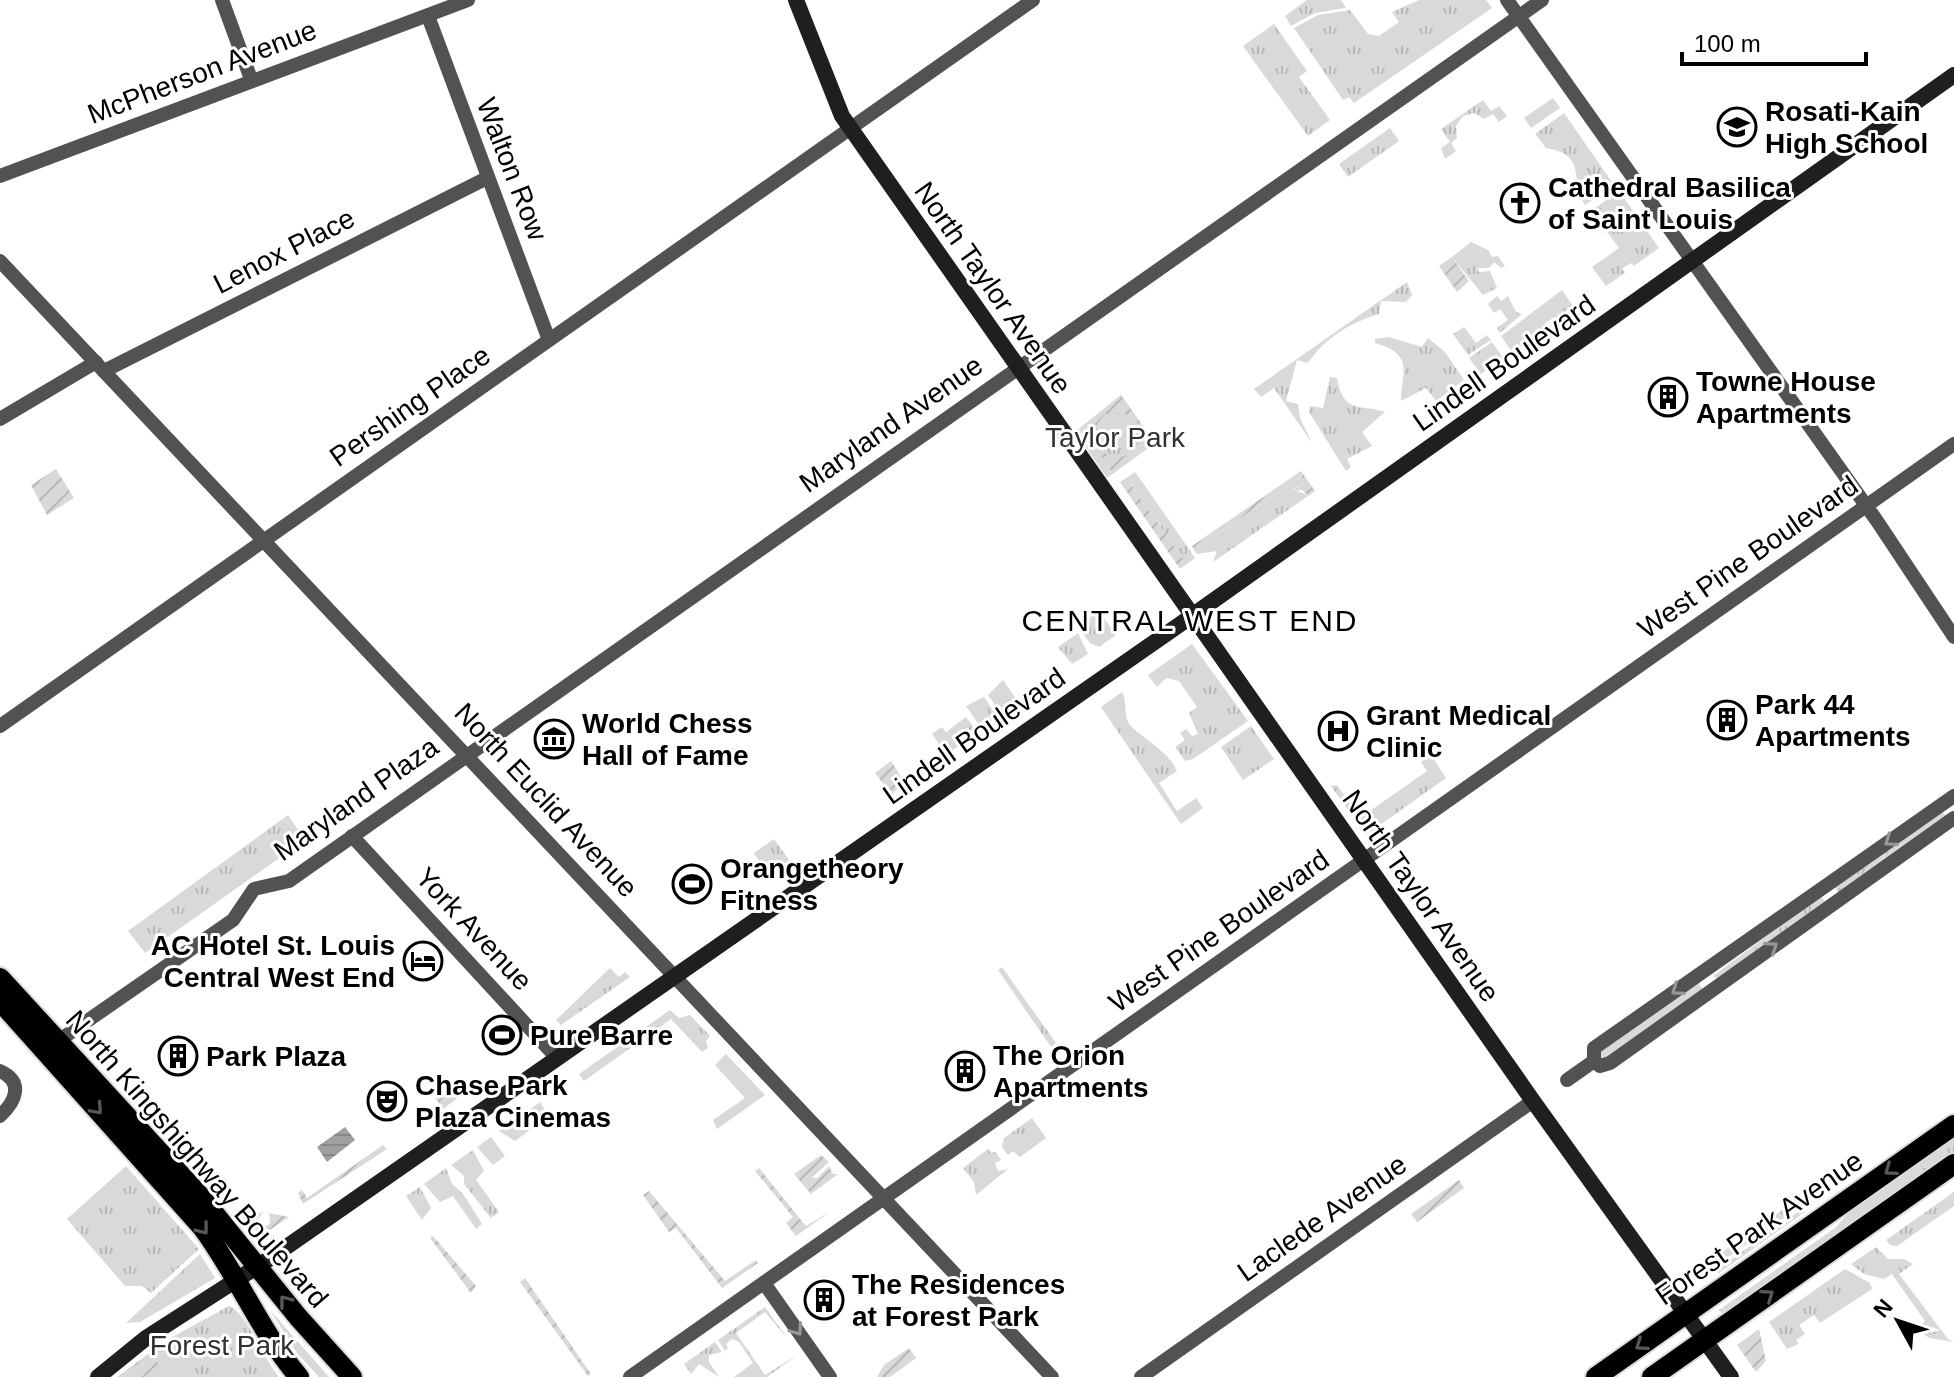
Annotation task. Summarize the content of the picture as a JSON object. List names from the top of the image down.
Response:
{
  "streets": {
    "main road": [
      "North Taylor Avenue",
      "Lindell Boulevard",
      "North Kingshighway Boulevard",
      "Forest Park Avenue"
    ],
    "street": [
      "McPherson Avenue",
      "Walton Row",
      "Lenox Place",
      "Pershing Place",
      "Maryland Avenue",
      "West Pine Boulevard",
      "Maryland Plaza",
      "North Euclid Avenue",
      "York Avenue",
      "Laclede Avenue"
    ]
  },
  "crossings": [
    ["McPherson Avenue", "Walton Row"],
    ["Walton Row", "Lenox Place"],
    ["Walton Row", "Pershing Place"],
    ["Lenox Place", "North Euclid Avenue"],
    ["North Taylor Avenue", "Lindell Boulevard"],
    ["North Taylor Avenue", "Pershing Place"],
    ["North Taylor Avenue", "Maryland Avenue"],
    ["North Taylor Avenue", "West Pine Boulevard"],
    ["North Taylor Avenue", "Laclede Avenue"],
    ["North Taylor Avenue", "Forest Park Avenue"],
    ["Lindell Boulevard", "North Euclid Avenue"],
    ["Lindell Boulevard", "York Avenue"],
    ["Lindell Boulevard", "North Kingshighway Boulevard"],
    ["Pershing Place", "North Euclid Avenue"],
    ["Maryland Avenue", "Maryland Plaza"],
    ["Maryland Avenue", "North Euclid Avenue"],
    ["West Pine Boulevard", "North Euclid Avenue"],
    ["Maryland Plaza", "North Euclid Avenue"],
    ["Maryland Plaza", "York Avenue"],
    ["Maryland Plaza", "North Kingshighway Boulevard"]
  ],
  "districts": ["CENTRAL WEST END"],
  "parks": ["Taylor Park", "Forest Park"],
  "places": {
    "school or university": ["Rosati-Kain High School"],
    "church": ["Cathedral Basilica of Saint Louis"],
    "building": [
      "Towne House Apartments",
      "Park 44 Apartments",
      "Park Plaza",
      "The Orion Apartments",
      "The Residences at Forest Park"
    ],
    "hospital": ["Grant Medical Clinic"],
    "museum": ["World Chess Hall of Fame"],
    "sports": ["Orangetheory Fitness", "Pure Barre"],
    "hotel": ["AC Hotel St. Louis Central West End"],
    "theatre": ["Chase Park Plaza Cinemas"]
  },
  "scale_bar": "100 m",
  "north": "top left"
}
